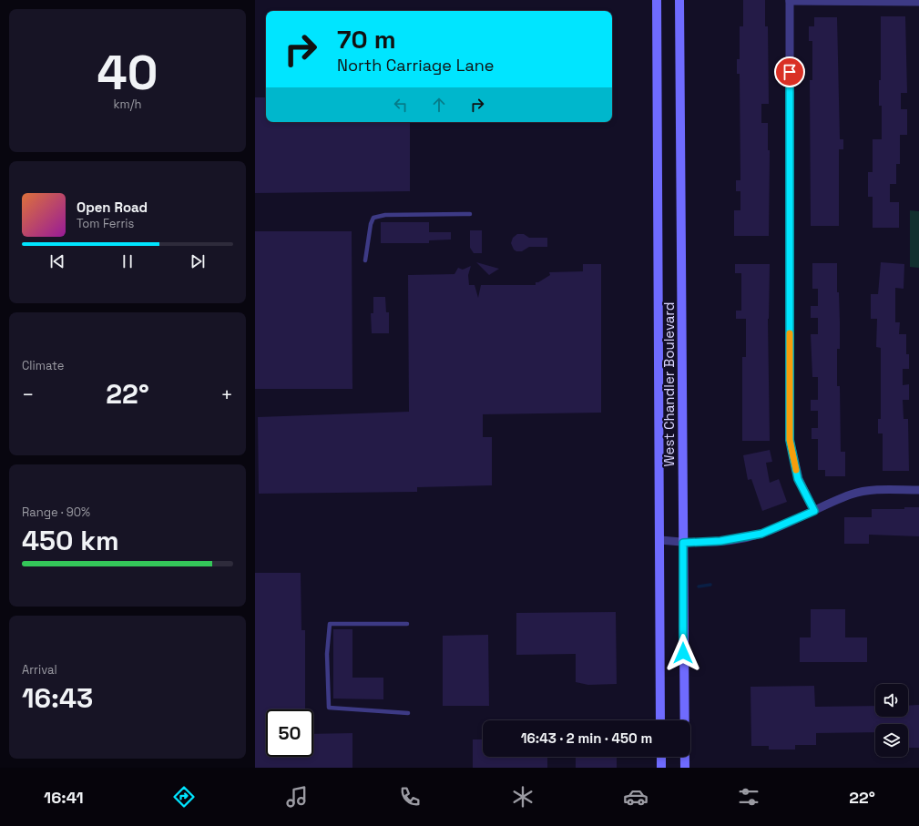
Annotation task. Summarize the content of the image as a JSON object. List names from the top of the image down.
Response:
{
  "streets": {
    "main road": ["West Chandler Boulevard"]
  },
  "page": {
    "tile": [
      ["40", "km/h"],
      "Climate",
      ["Range · 90%", "450 km"],
      ["Arrival", "16:43"]
    ],
    "turn": ["70 m", "North Carriage Lane"],
    "song": ["Open Road", "Tom Ferris"],
    "heat": ["−", "22°", "+"],
    "limit": "50",
    "trip": "16:43 · 2 min · 450 m",
    "tabs": ["16:41", "22°"]
  }
}
